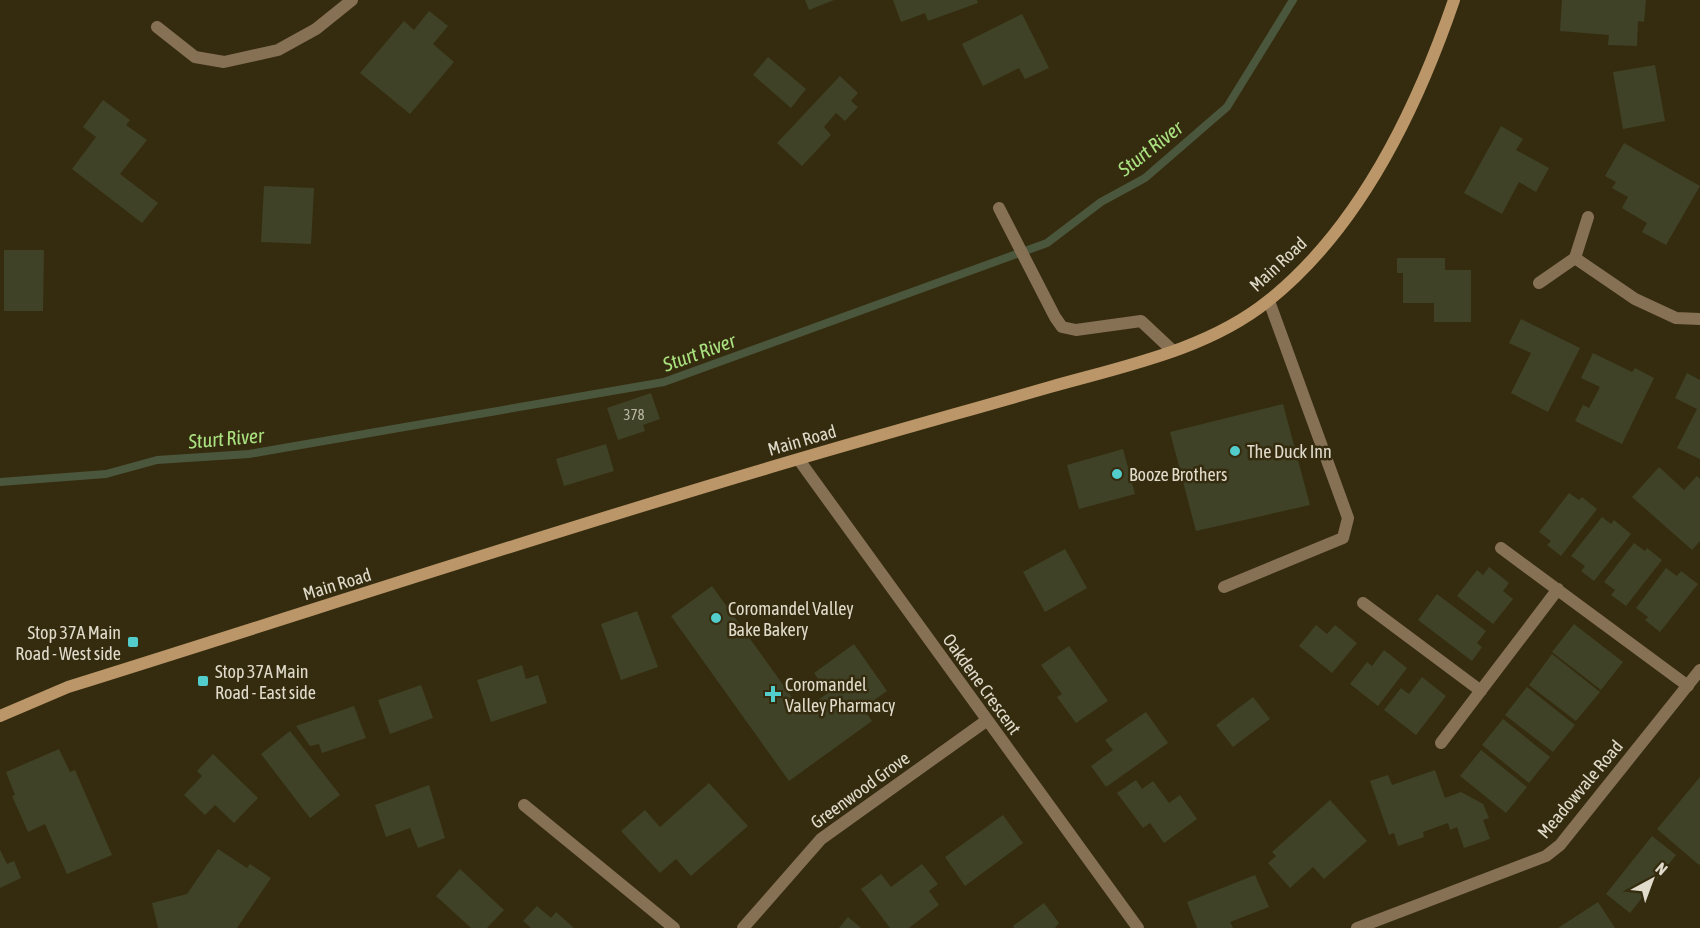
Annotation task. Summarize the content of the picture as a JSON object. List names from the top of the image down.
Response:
{
  "streets": {
    "main road": ["Main Road"],
    "street": ["Oakdene Crescent", "Meadowvale Road", "Greenwood Grove"]
  },
  "crossings": [
    ["Main Road", "Oakdene Crescent"],
    ["Oakdene Crescent", "Greenwood Grove"]
  ],
  "water": ["Sturt River"],
  "places": {
    "other": ["The Duck Inn", "Booze Brothers", "Coromandel Valley Bake Bakery"],
    "transit": ["Stop 37A Main Road - West side", "Stop 37A Main Road - East side"],
    "health": ["Coromandel Valley Pharmacy"]
  },
  "house_numbers": ["378"],
  "north": "top right"
}
